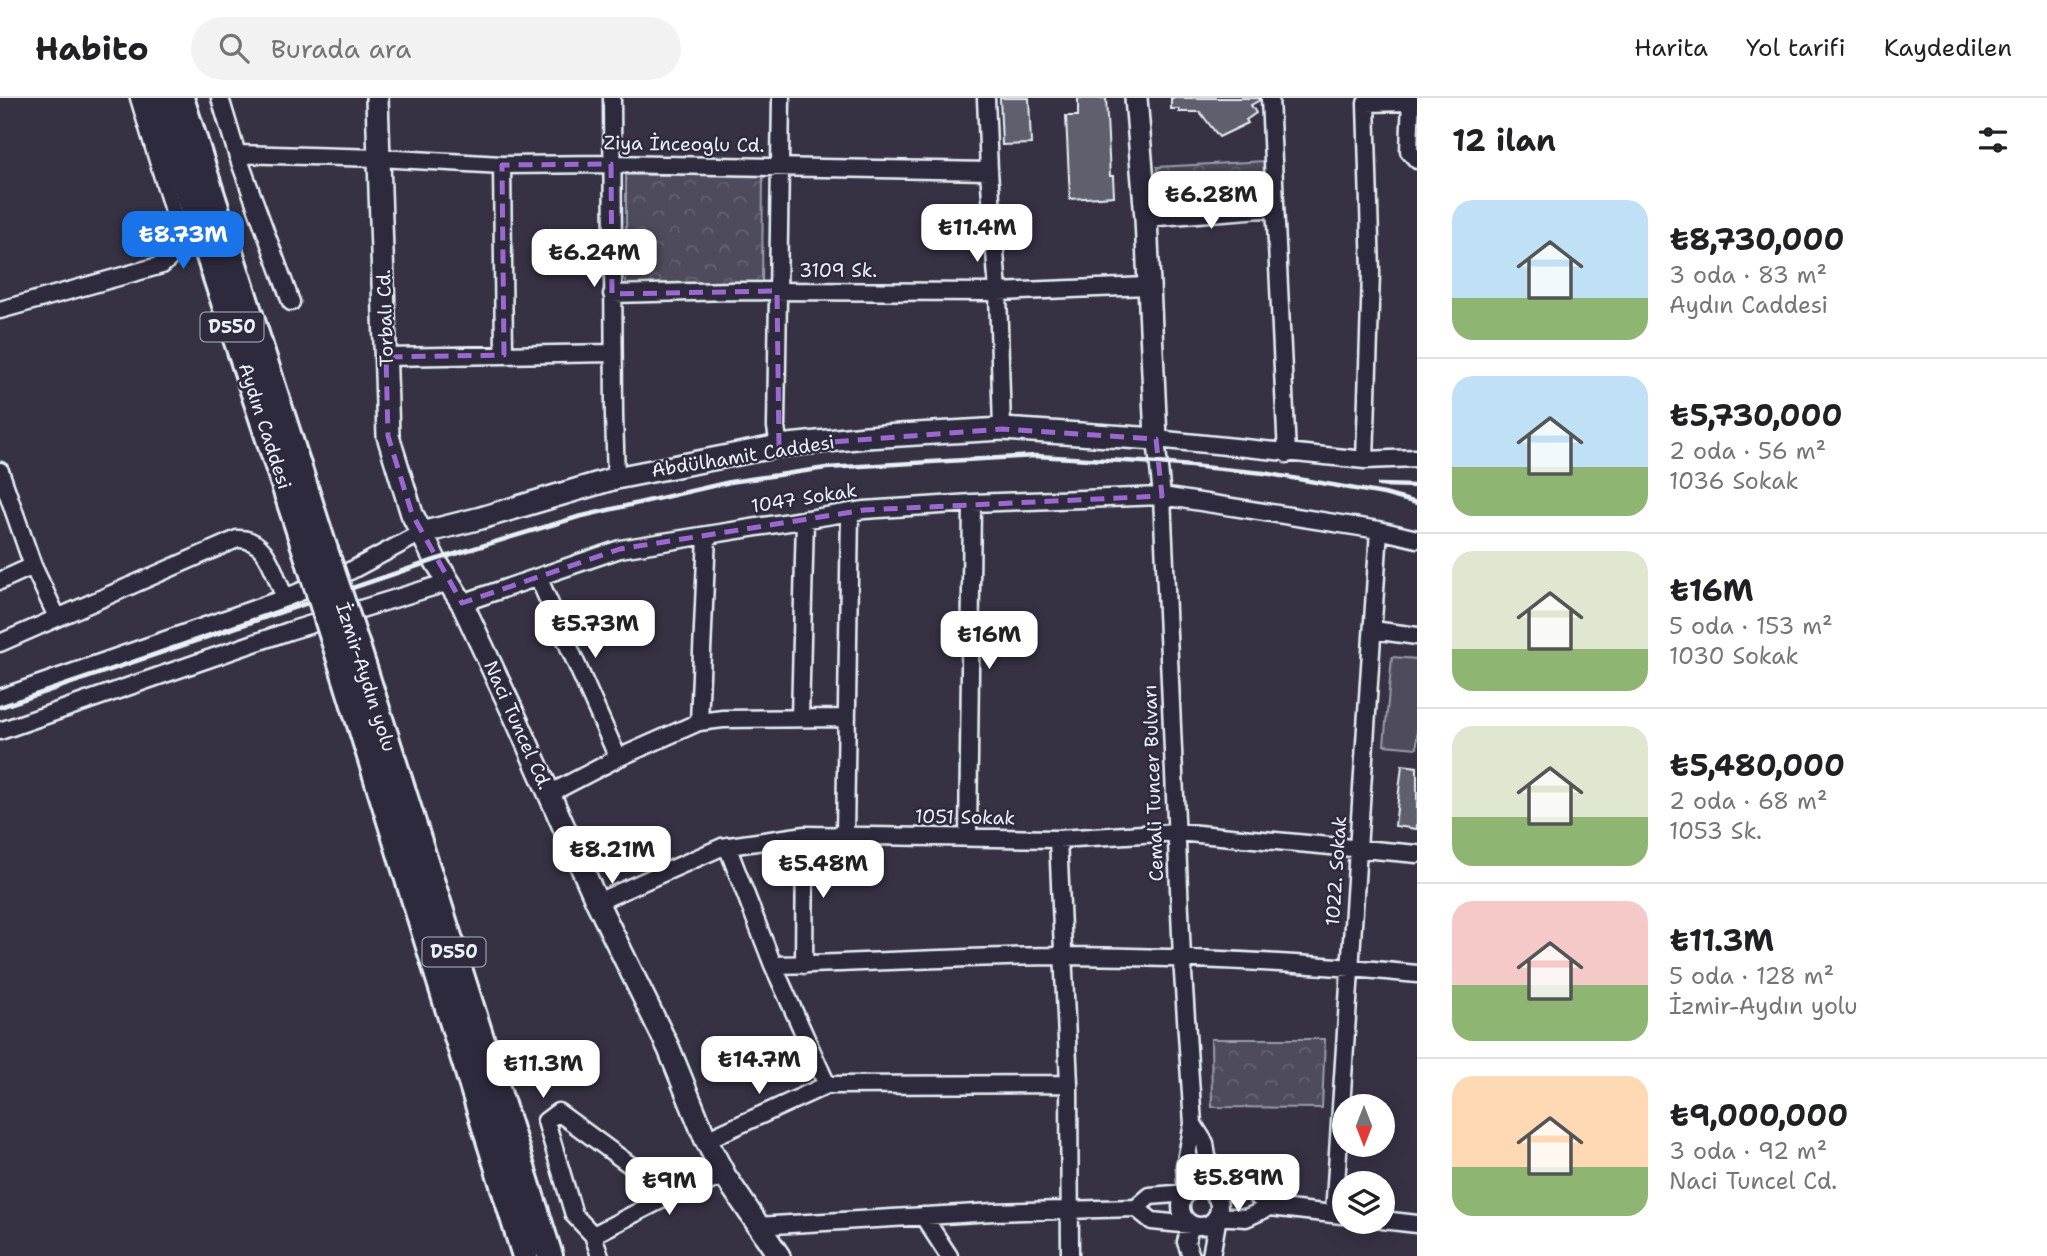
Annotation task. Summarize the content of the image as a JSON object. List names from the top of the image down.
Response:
{
  "streets": {
    "highway": ["D550", "Aydın Caddesi", "İzmir-Aydın yolu"],
    "main road": ["Torbalı Cd.", "Abdülhamit Caddesi", "Naci Tuncel Cd."],
    "street": [
      "Ziya İnceoglu Cd.",
      "3109 Sk.",
      "1047 Sokak",
      "Cemali Tuncer Bulvarı",
      "1051 Sokak",
      "1022. Sokak"
    ]
  },
  "crossings": [
    ["Ziya İnceoglu Cd.", "Torbalı Cd."],
    ["Torbalı Cd.", "Abdülhamit Caddesi"],
    ["Torbalı Cd.", "Naci Tuncel Cd."],
    ["Aydın Caddesi", "İzmir-Aydın yolu"],
    ["Abdülhamit Caddesi", "Naci Tuncel Cd."],
    ["Abdülhamit Caddesi", "Cemali Tuncer Bulvarı"],
    ["1047 Sokak", "Naci Tuncel Cd."],
    ["1047 Sokak", "Cemali Tuncer Bulvarı"],
    ["1047 Sokak", "1022. Sokak"],
    ["Naci Tuncel Cd.", "1051 Sokak"],
    ["Cemali Tuncer Bulvarı", "1051 Sokak"],
    ["1051 Sokak", "1022. Sokak"]
  ],
  "north": "bottom",
  "page": {
    "header": "Habito",
    "search": "Burada ara",
    "nav": ["Harita", "Yol tarifi", "Kaydedilen"],
    "heading": "12 ilan",
    "price": [
      "₺6.28M",
      "₺11.4M",
      "₺8.73M",
      "₺6.24M",
      "₺5.73M",
      "₺16M",
      "₺8.21M",
      "₺5.48M",
      "₺14.7M",
      "₺11.3M",
      "₺5.89M",
      "₺9M"
    ],
    "list": [
      {
        "name": "₺8,730,000",
        "note": "3 oda · 83 m² · Aydın Caddesi"
      },
      {
        "name": "₺5,730,000",
        "note": "2 oda · 56 m² · 1036 Sokak"
      },
      {
        "name": "₺16M",
        "note": "5 oda · 153 m² · 1030 Sokak"
      },
      {
        "name": "₺5,480,000",
        "note": "2 oda · 68 m² · 1053 Sk."
      },
      {
        "name": "₺11.3M",
        "note": "5 oda · 128 m² · İzmir-Aydın yolu"
      },
      {
        "name": "₺9,000,000",
        "note": "3 oda · 92 m² · Naci Tuncel Cd."
      }
    ]
  }
}
